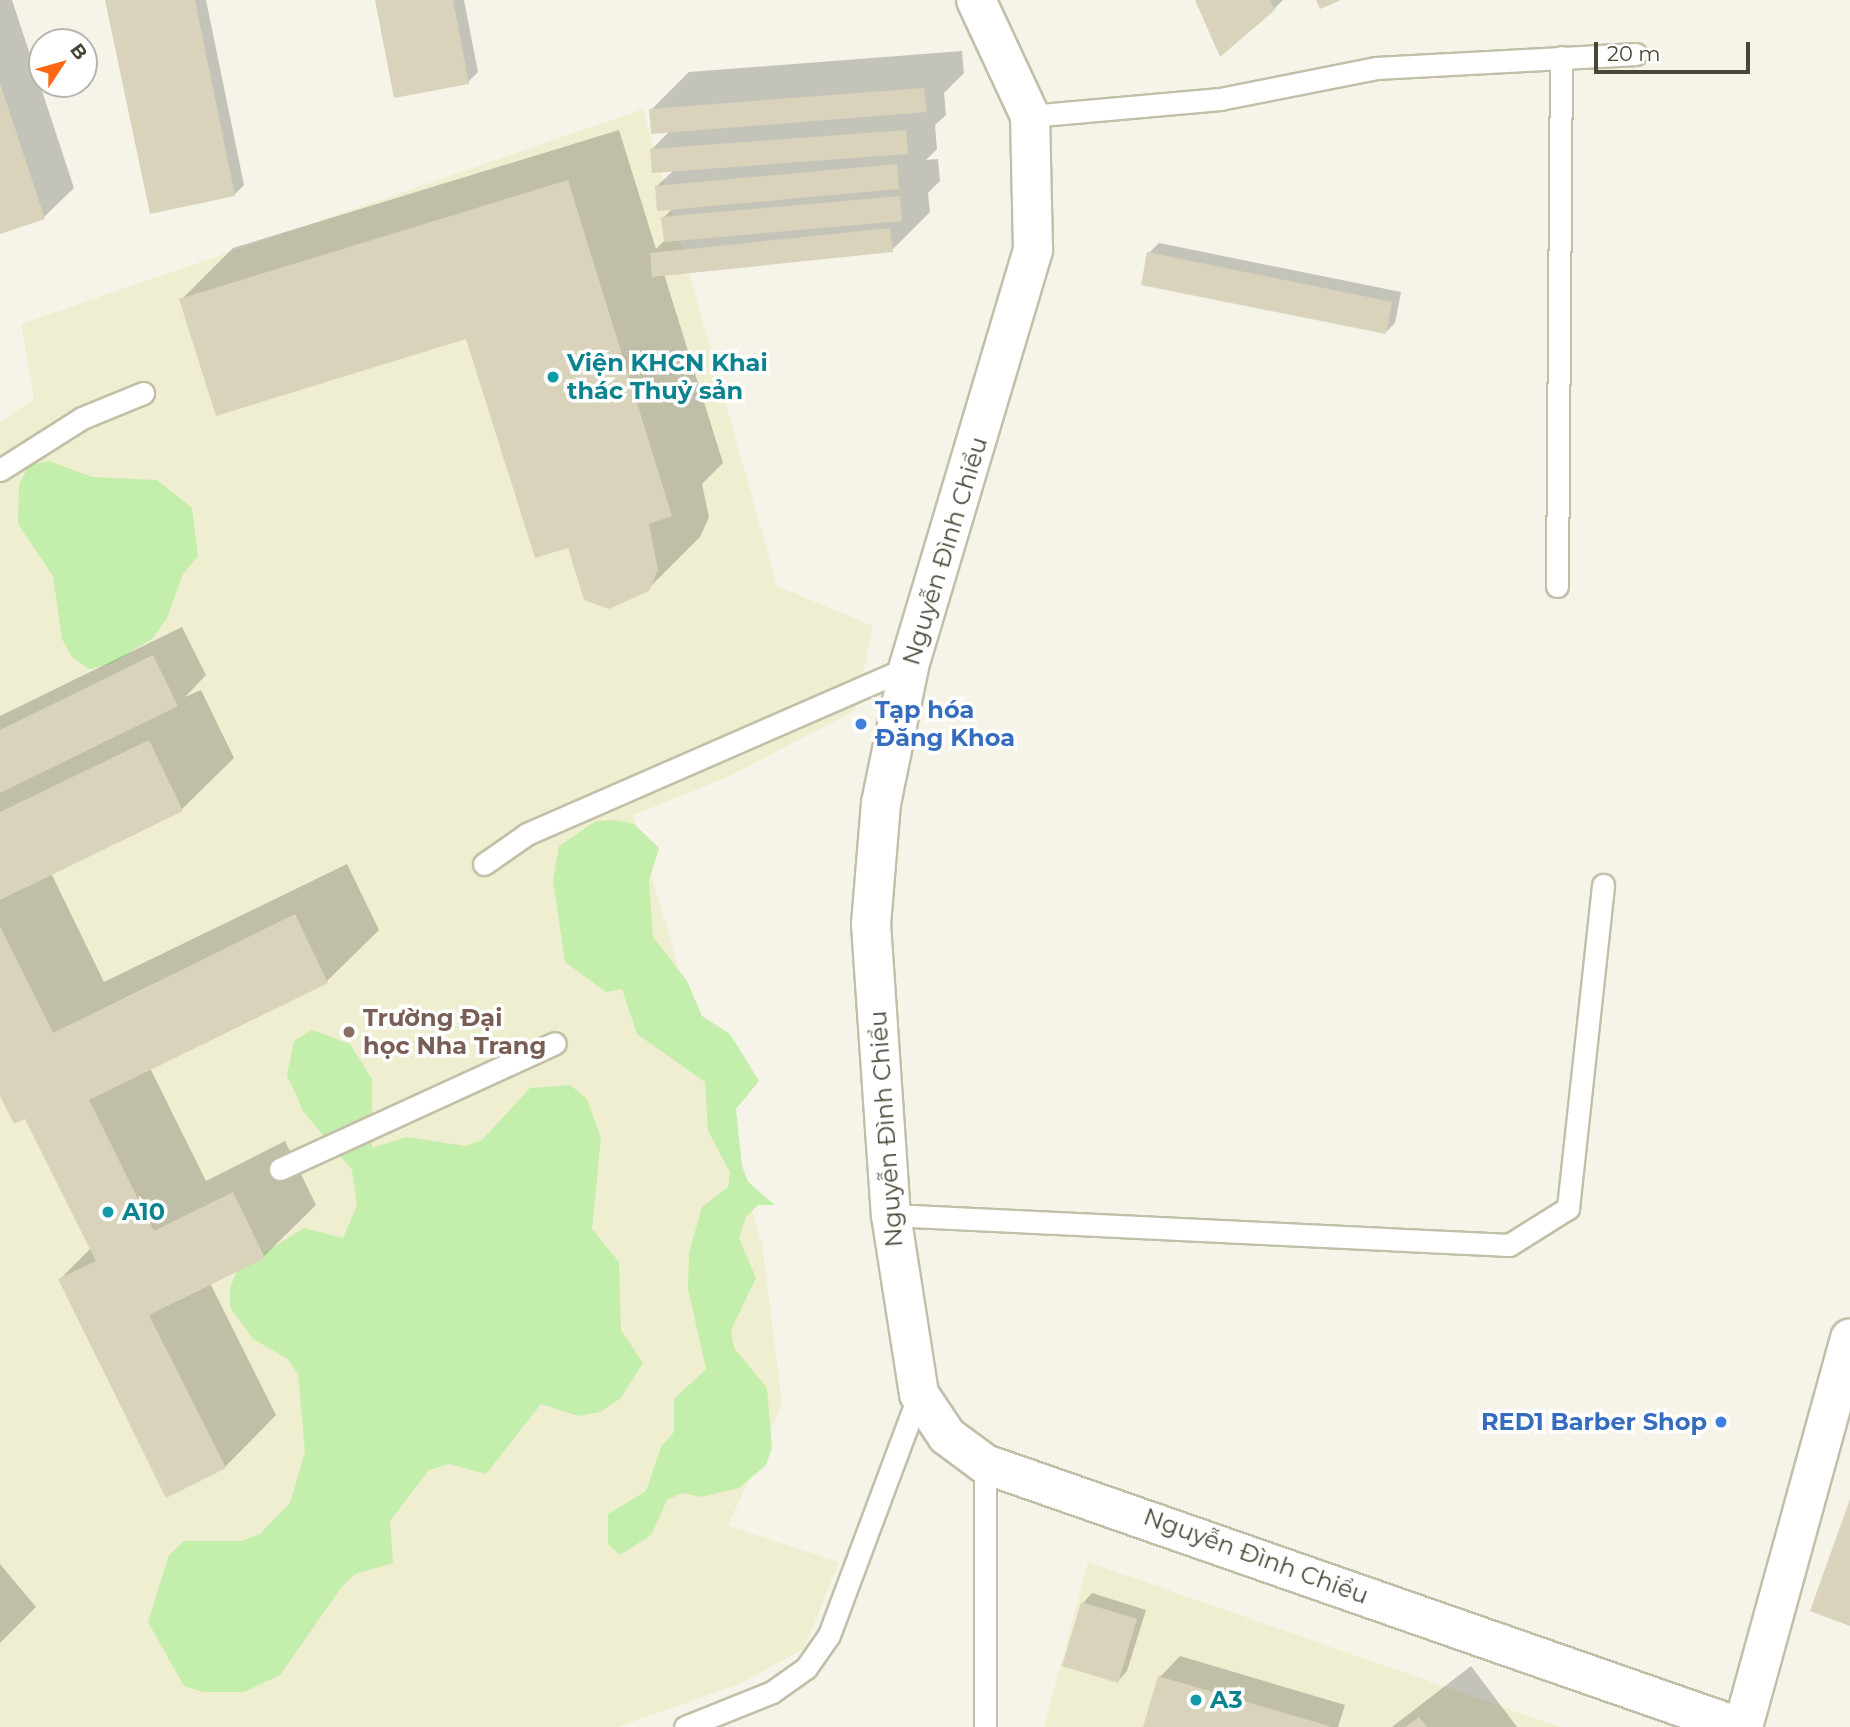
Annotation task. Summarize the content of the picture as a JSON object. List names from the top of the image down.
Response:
{
  "streets": {
    "street": ["Nguyễn Đình Chiểu"]
  },
  "places": [
    "Viện KHCN Khai thác Thuỷ sản",
    "Tạp hóa Đăng Khoa",
    "Trường Đại học Nha Trang",
    "A10",
    "RED1 Barber Shop",
    "A3"
  ],
  "scale_bar": "20 m",
  "north": "top right"
}
